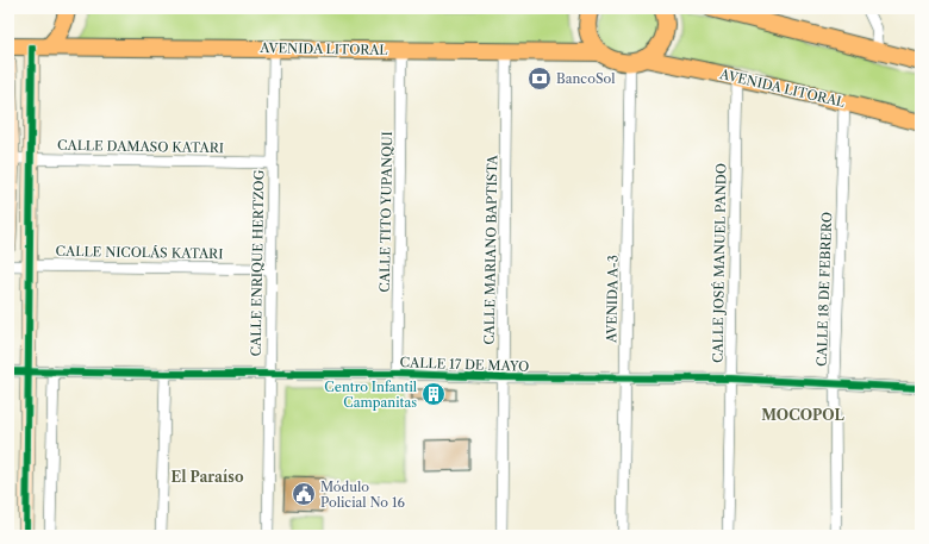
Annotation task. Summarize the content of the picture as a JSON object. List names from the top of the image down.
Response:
{
  "streets": {
    "main road": ["AVENIDA LITORAL"],
    "street": [
      "CALLE DAMASO KATARI",
      "CALLE TITO YUPANQUI",
      "CALLE MARIANO BAPTISTA",
      "CALLE NICOLÁS KATARI",
      "CALLE ENRIQUE HERTZOG",
      "CALLE JOSÉ MANUEL PANDO",
      "CALLE 18 DE FEBRERO",
      "AVENIDA A-3",
      "CALLE 17 DE MAYO"
    ]
  },
  "crossings": [
    ["AVENIDA LITORAL", "CALLE TITO YUPANQUI"],
    ["AVENIDA LITORAL", "CALLE MARIANO BAPTISTA"],
    ["AVENIDA LITORAL", "CALLE ENRIQUE HERTZOG"],
    ["AVENIDA LITORAL", "CALLE JOSÉ MANUEL PANDO"],
    ["AVENIDA LITORAL", "CALLE 18 DE FEBRERO"],
    ["AVENIDA LITORAL", "AVENIDA A-3"],
    ["CALLE DAMASO KATARI", "CALLE ENRIQUE HERTZOG"],
    ["CALLE TITO YUPANQUI", "CALLE 17 DE MAYO"],
    ["CALLE MARIANO BAPTISTA", "CALLE 17 DE MAYO"],
    ["CALLE NICOLÁS KATARI", "CALLE ENRIQUE HERTZOG"],
    ["CALLE ENRIQUE HERTZOG", "CALLE 17 DE MAYO"],
    ["CALLE JOSÉ MANUEL PANDO", "CALLE 17 DE MAYO"],
    ["CALLE 18 DE FEBRERO", "CALLE 17 DE MAYO"],
    ["AVENIDA A-3", "CALLE 17 DE MAYO"]
  ],
  "districts": ["MOCOPOL", "El Paraíso"],
  "places": {
    "bank": ["BancoSol"],
    "building": ["Centro Infantil Campanitas"],
    "public building": ["Módulo Policial No 16"]
  }
}
